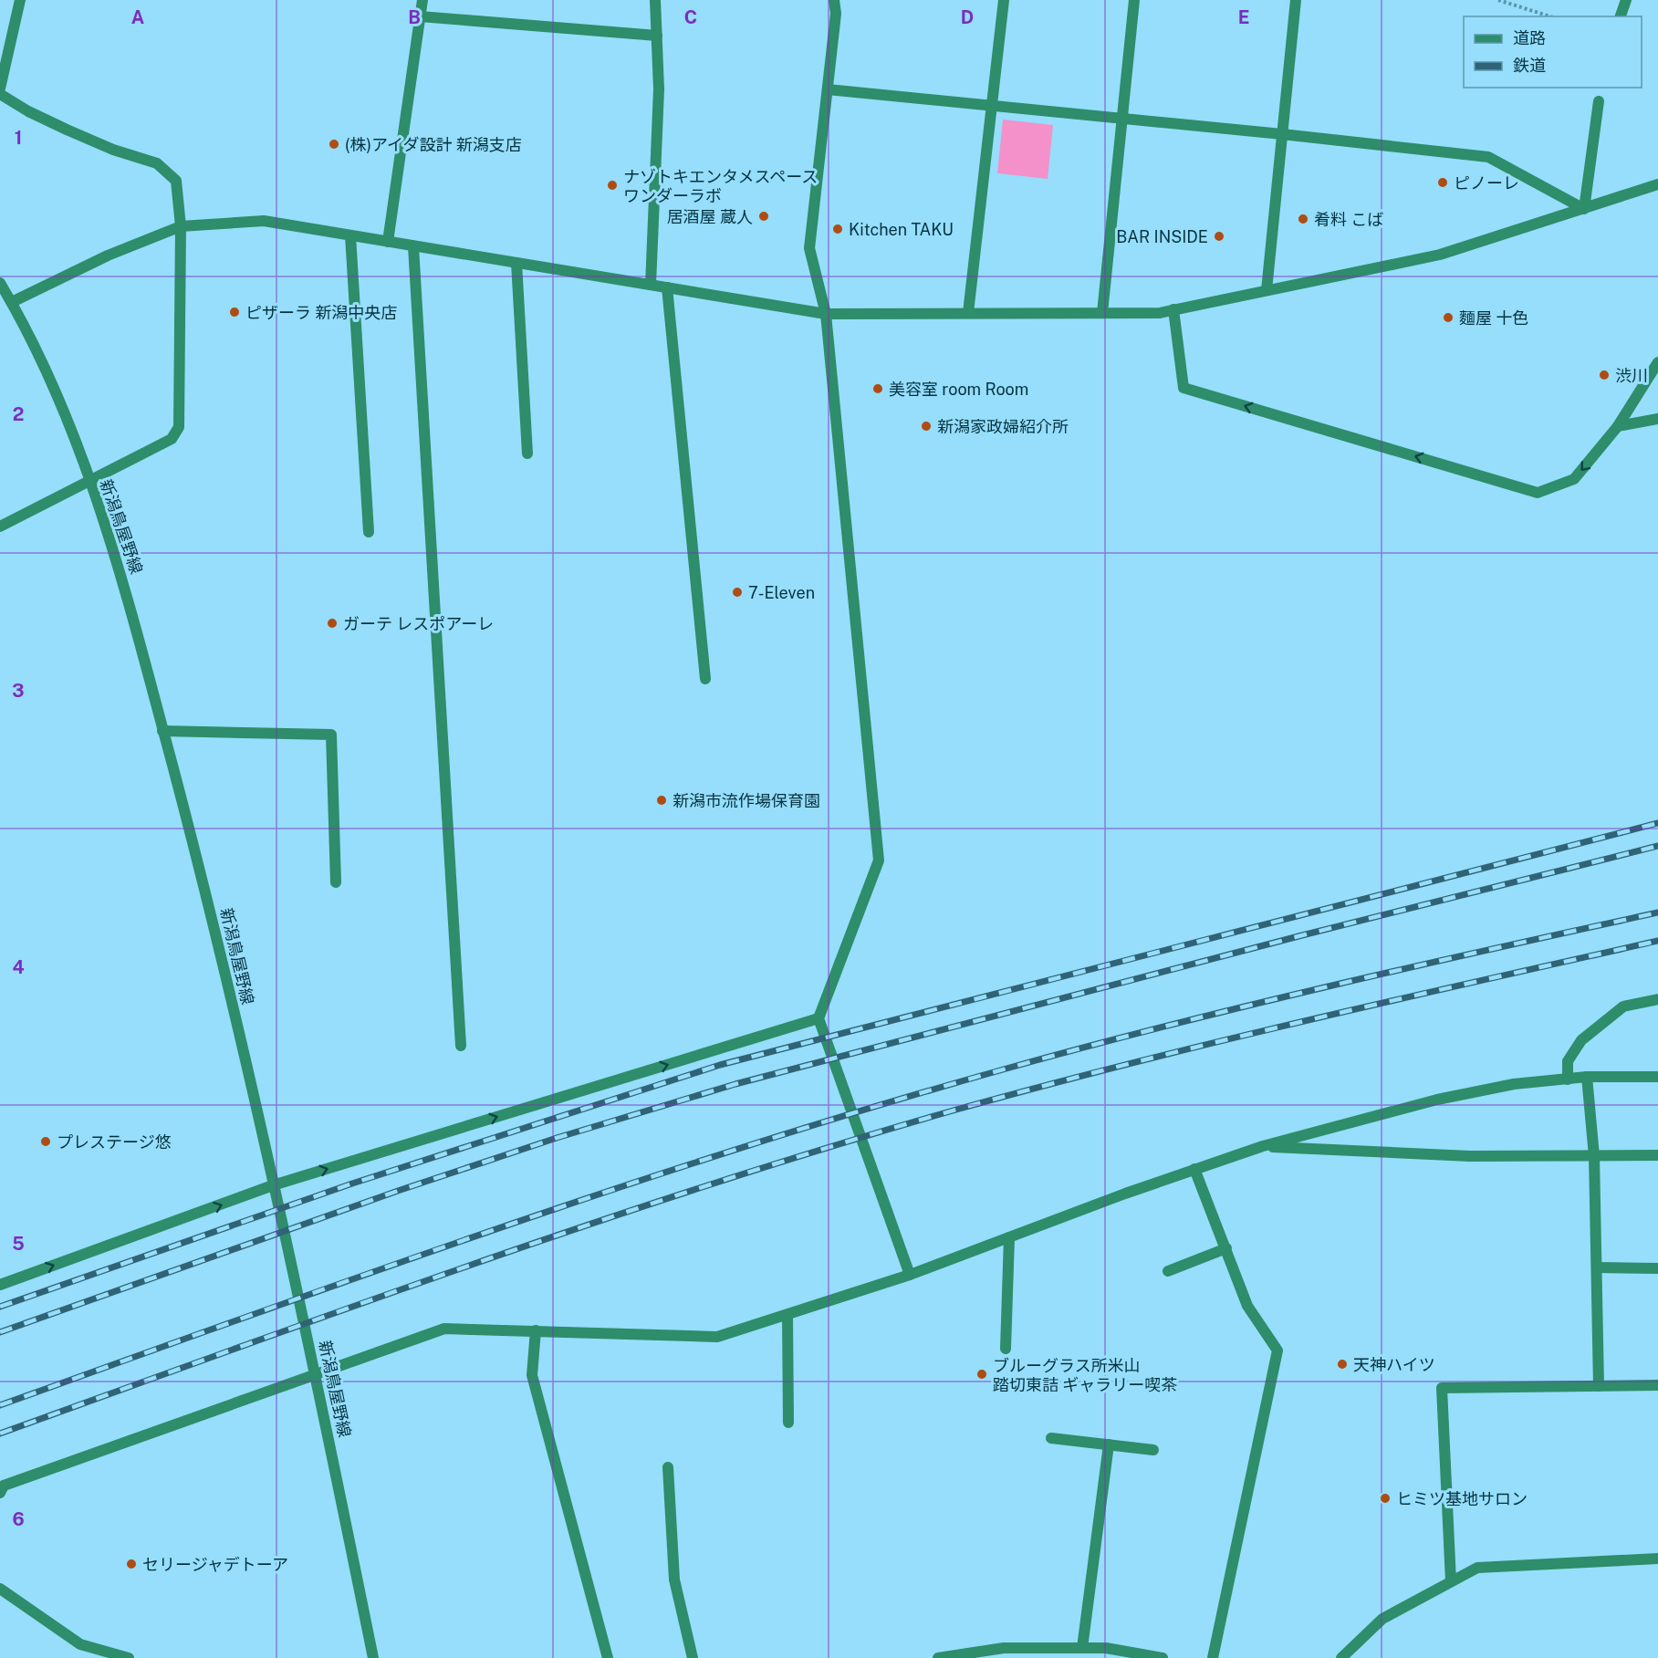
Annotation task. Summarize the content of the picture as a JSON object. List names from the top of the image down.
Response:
{
  "streets": {
    "street": ["新潟鳥屋野線"]
  },
  "places": [
    "(株)アイダ設計 新潟支店",
    "ピノーレ",
    "ナゾトキエンタメスペース ワンダーラボ",
    "居酒屋 蔵人",
    "肴料 こば",
    "Kitchen TAKU",
    "BAR INSIDE",
    "ピザーラ 新潟中央店",
    "麵屋 十色",
    "渋川",
    "美容室 room Room",
    "新潟家政婦紹介所",
    "7-Eleven",
    "ガーテ レスポアーレ",
    "新潟市流作場保育園",
    "プレステージ悠",
    "天神ハイツ",
    "ブルーグラス所米山 踏切東詰 ギャラリー喫茶",
    "ヒミツ基地サロン",
    "セリージャデトーア"
  ],
  "legend": ["道路", "鉄道"],
  "grid": {
    "columns": [
      "A",
      "B",
      "C",
      "D",
      "E"
    ],
    "rows": [
      "1",
      "2",
      "3",
      "4",
      "5",
      "6"
    ]
  }
}
